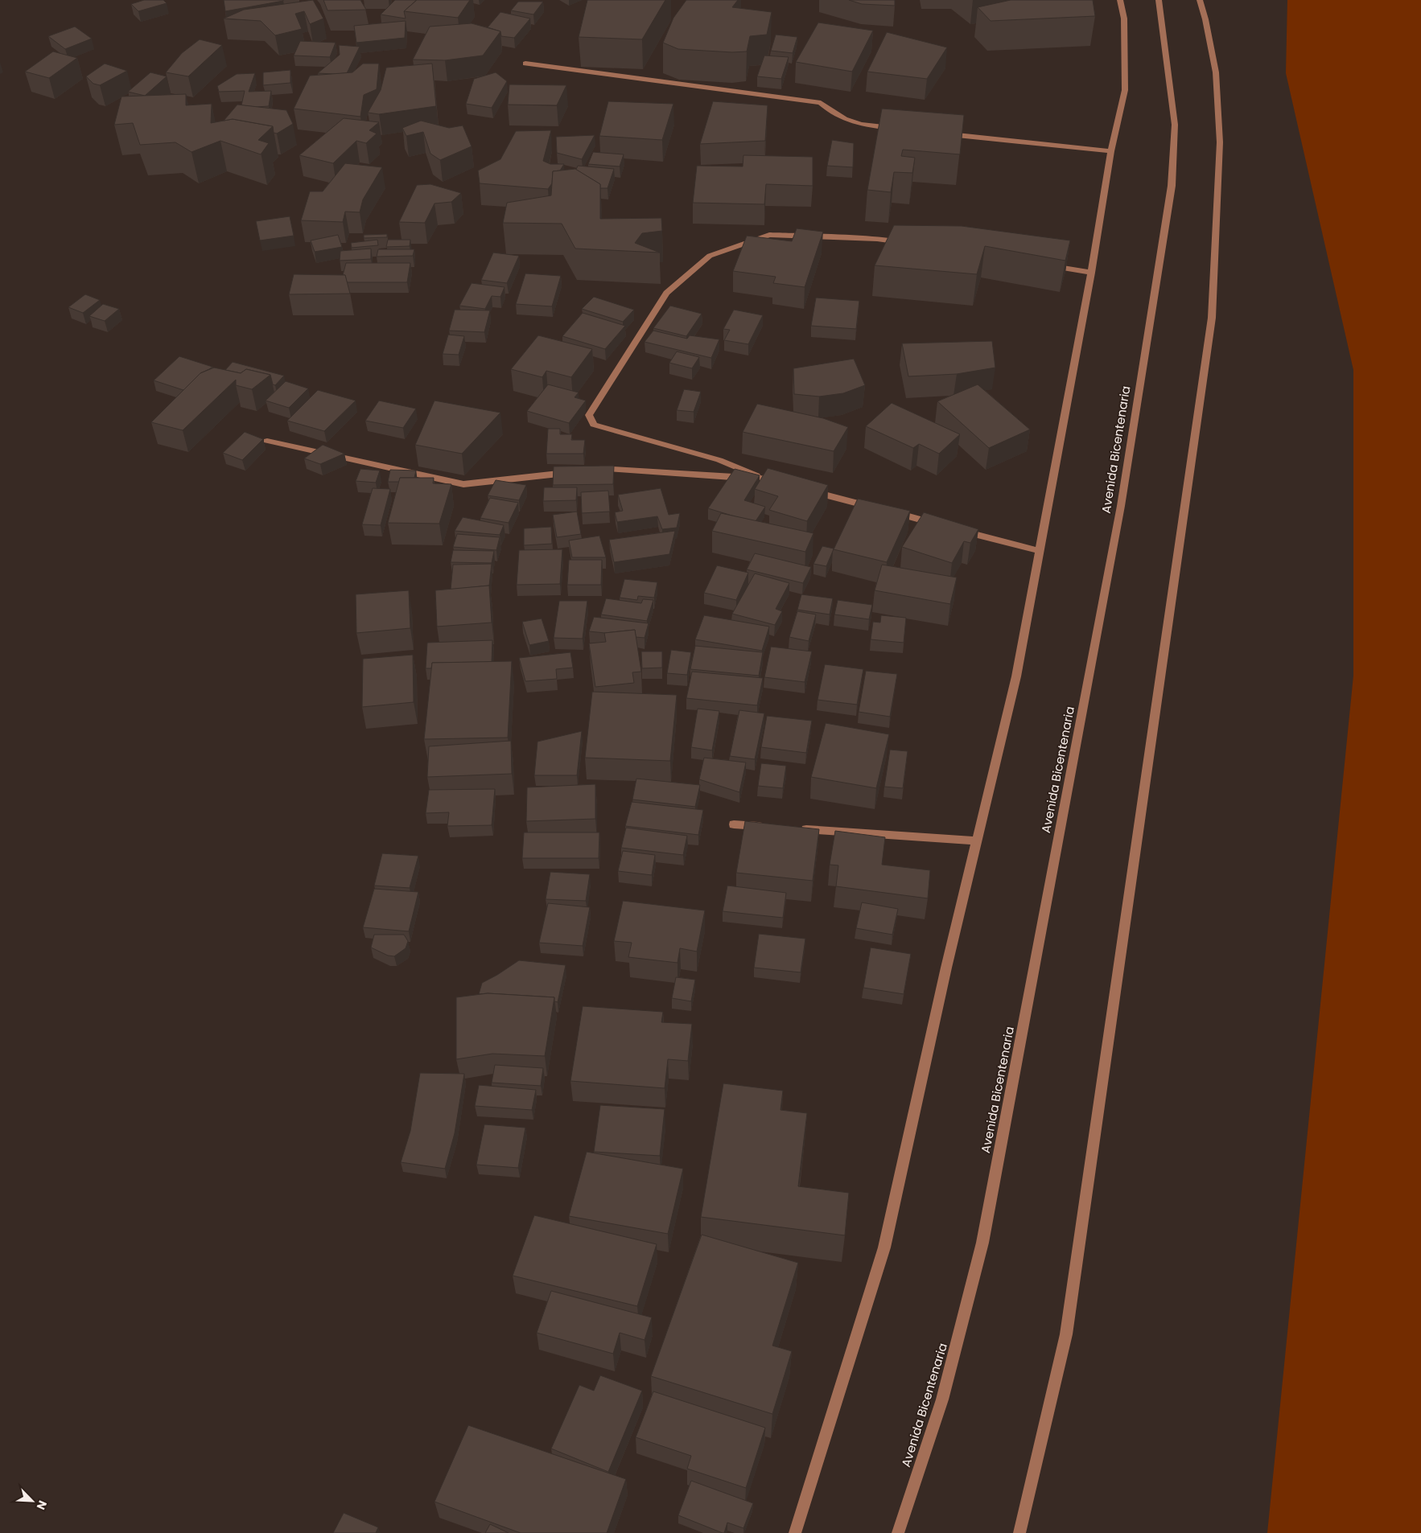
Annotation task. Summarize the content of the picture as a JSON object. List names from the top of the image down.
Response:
{
  "streets": {
    "street": ["Avenida Bicentenaria"]
  },
  "north": "bottom right"
}
